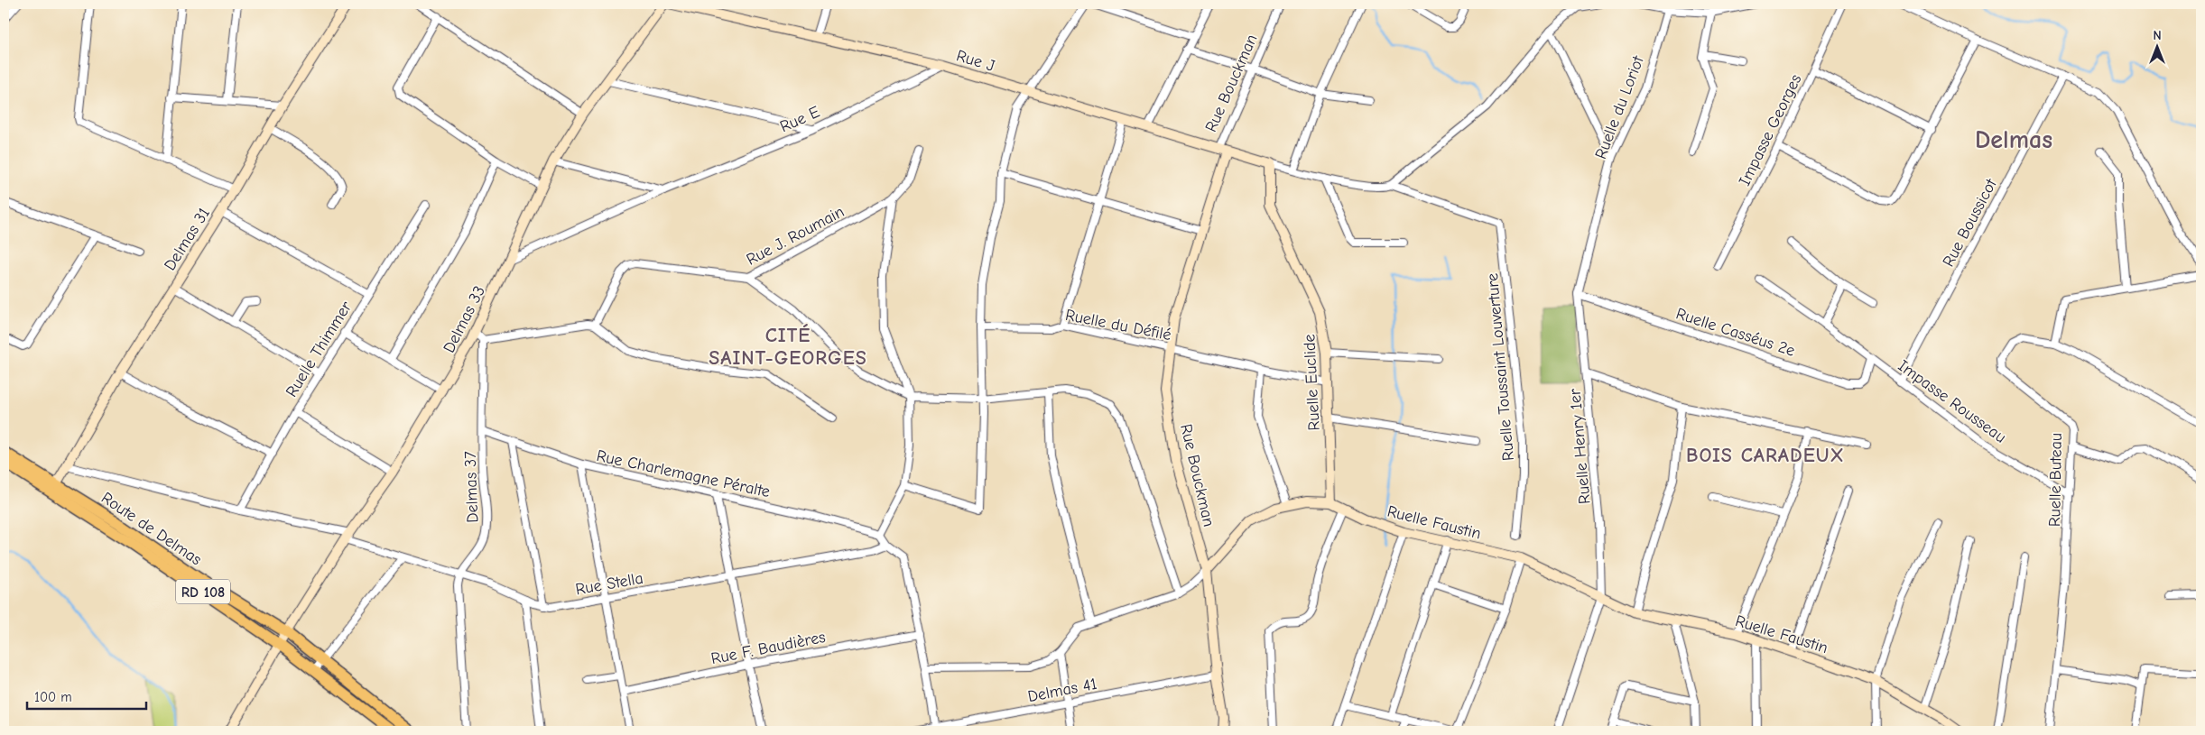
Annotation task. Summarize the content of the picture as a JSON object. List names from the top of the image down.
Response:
{
  "streets": {
    "main road": ["Route de Delmas", "RD 108"],
    "street": [
      "Rue J",
      "Rue Bouckman",
      "Ruelle du Loriot",
      "Rue E",
      "Impasse Georges",
      "Rue Boussicot",
      "Rue J. Roumain",
      "Delmas 31",
      "Delmas 33",
      "Ruelle du Défilé",
      "Ruelle Casséus 2e",
      "Ruelle Thimmer",
      "Ruelle Toussaint Louverture",
      "Ruelle Euclide",
      "Impasse Rousseau",
      "Ruelle Henry 1er",
      "Rue Charlemagne Péralte",
      "Ruelle Buteau",
      "Delmas 37",
      "Ruelle Faustin",
      "Rue Stella",
      "Rue F. Baudières",
      "Delmas 41"
    ]
  },
  "crossings": [
    ["Rue J", "Rue Bouckman"],
    ["Rue J", "Rue E"],
    ["Rue J", "Ruelle Euclide"],
    ["Rue Bouckman", "Ruelle du Défilé"],
    ["Rue Bouckman", "Delmas 41"],
    ["Ruelle du Loriot", "Ruelle Casséus 2e"],
    ["Ruelle du Loriot", "Ruelle Henry 1er"],
    ["Rue E", "Delmas 33"],
    ["Rue Boussicot", "Impasse Rousseau"],
    ["Delmas 31", "Route de Delmas"],
    ["Delmas 31", "Rue Stella"],
    ["Delmas 33", "Route de Delmas"],
    ["Delmas 33", "Rue Stella"],
    ["Ruelle du Défilé", "Ruelle Euclide"],
    ["Ruelle Casséus 2e", "Impasse Rousseau"],
    ["Ruelle Casséus 2e", "Ruelle Henry 1er"],
    ["Ruelle Thimmer", "Rue Stella"],
    ["Ruelle Euclide", "Ruelle Faustin"],
    ["Impasse Rousseau", "Ruelle Buteau"],
    ["Ruelle Henry 1er", "Ruelle Faustin"],
    ["Rue Charlemagne Péralte", "Delmas 37"],
    ["Delmas 37", "Rue Stella"]
  ],
  "districts": ["Delmas", "CITÉ SAINT-GEORGES", "BOIS CARADEUX"],
  "scale_bar": "100 m",
  "north": "top"
}
